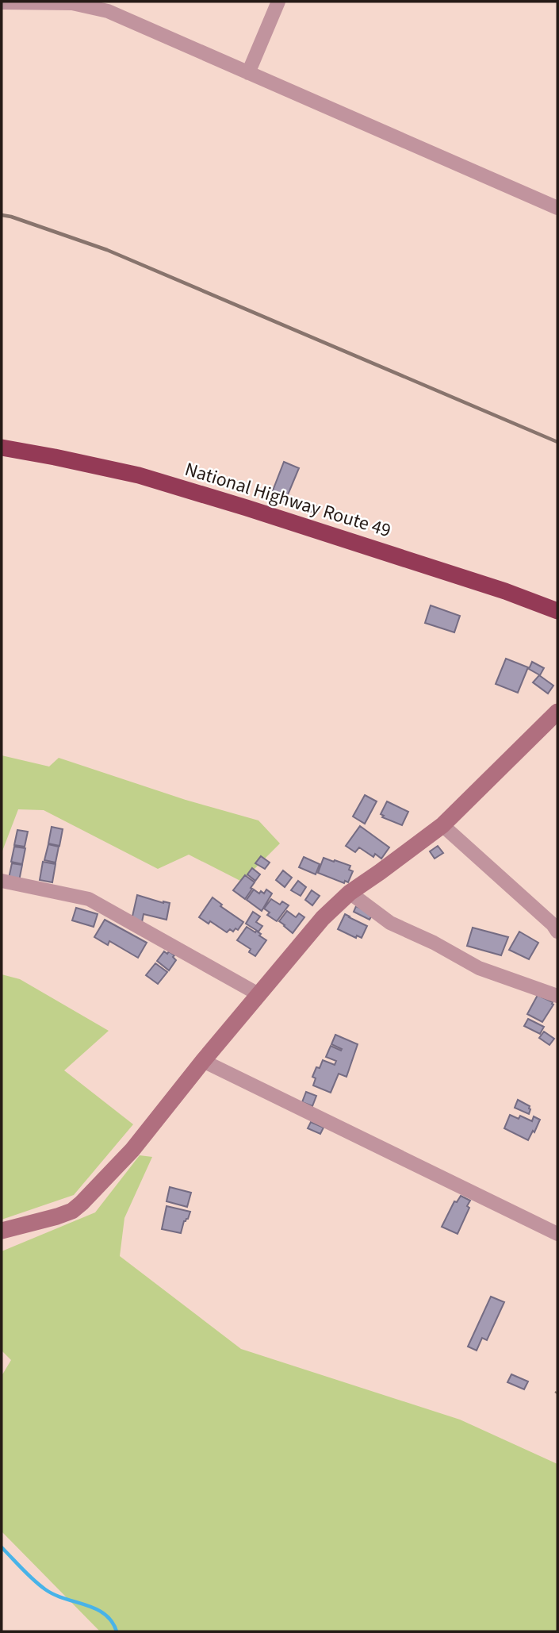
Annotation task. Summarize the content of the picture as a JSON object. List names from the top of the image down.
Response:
{
  "streets": {
    "highway": ["National Highway Route 49"]
  }
}
